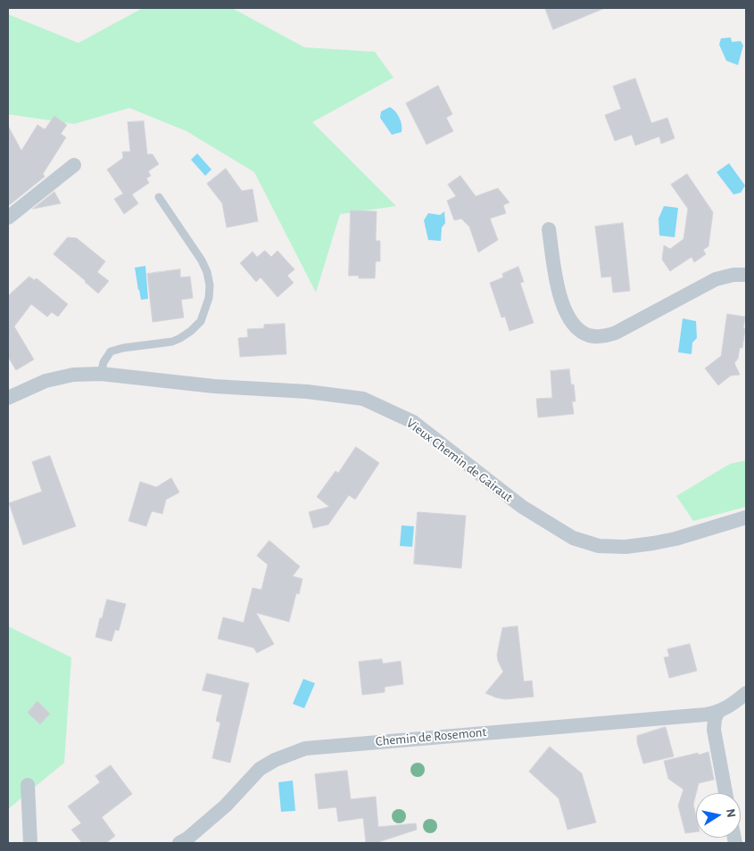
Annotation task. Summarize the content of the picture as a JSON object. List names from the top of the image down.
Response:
{
  "streets": {
    "street": ["Vieux Chemin de Gairaut", "Chemin de Rosemont"]
  },
  "north": "right"
}
